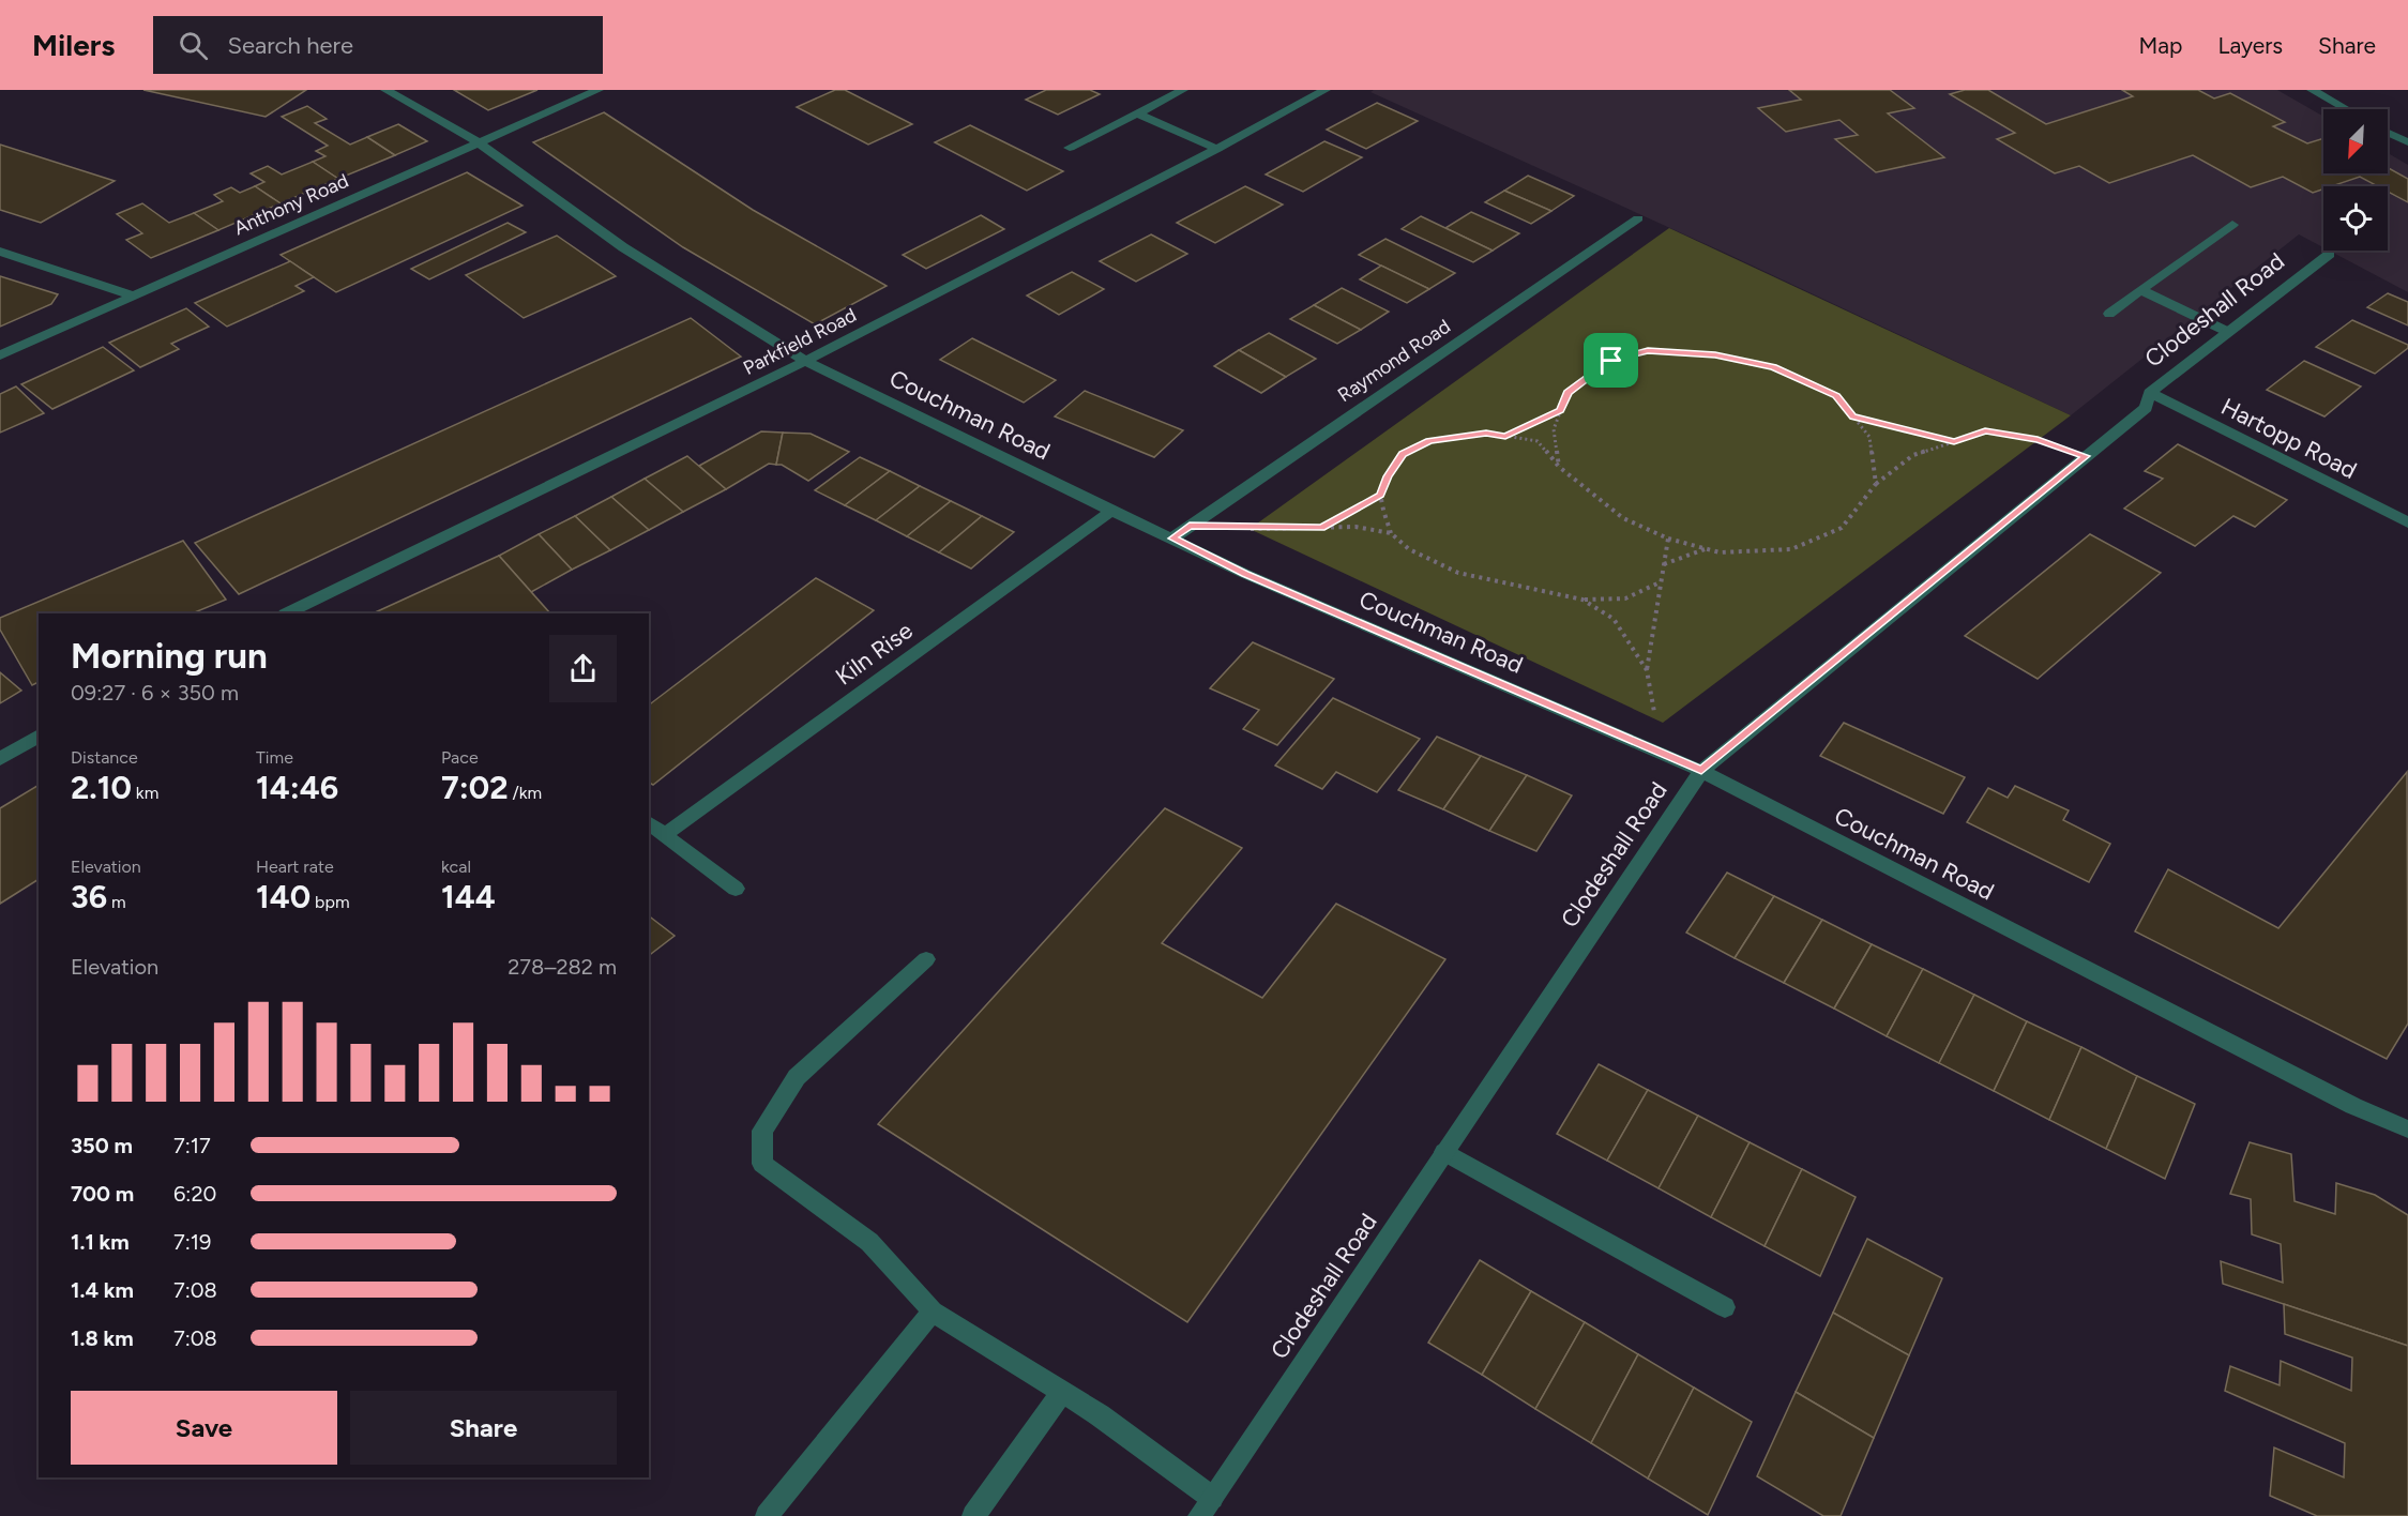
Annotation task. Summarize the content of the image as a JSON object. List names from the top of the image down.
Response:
{
  "streets": {
    "street": [
      "Anthony Road",
      "Clodeshall Road",
      "Parkfield Road",
      "Raymond Road",
      "Couchman Road",
      "Hartopp Road",
      "Kiln Rise"
    ]
  },
  "crossings": [
    ["Anthony Road", "Couchman Road"],
    ["Clodeshall Road", "Couchman Road"],
    ["Clodeshall Road", "Hartopp Road"],
    ["Parkfield Road", "Couchman Road"],
    ["Raymond Road", "Couchman Road"],
    ["Couchman Road", "Kiln Rise"]
  ],
  "north": "bottom left",
  "page": {
    "header": "Milers",
    "search": "Search here",
    "nav": ["Map", "Layers", "Share"],
    "heading": ["Morning run", "09:27 · 6 × 350 m"],
    "stats": [
      ["Distance", "2.10 km"],
      ["Time", "14:46"],
      ["Pace", "7:02 /km"],
      ["Elevation", "36 m"],
      ["Heart rate", "140 bpm"],
      ["kcal", "144"]
    ],
    "chart": ["Elevation", "278–282 m"],
    "list": [
      {
        "name": "350 m",
        "note": "7:17"
      },
      {
        "name": "700 m",
        "note": "6:20"
      },
      {
        "name": "1.1 km",
        "note": "7:19"
      },
      {
        "name": "1.4 km",
        "note": "7:08"
      },
      {
        "name": "1.8 km",
        "note": "7:08"
      }
    ],
    "buttons": ["Save", "Share"]
  }
}
